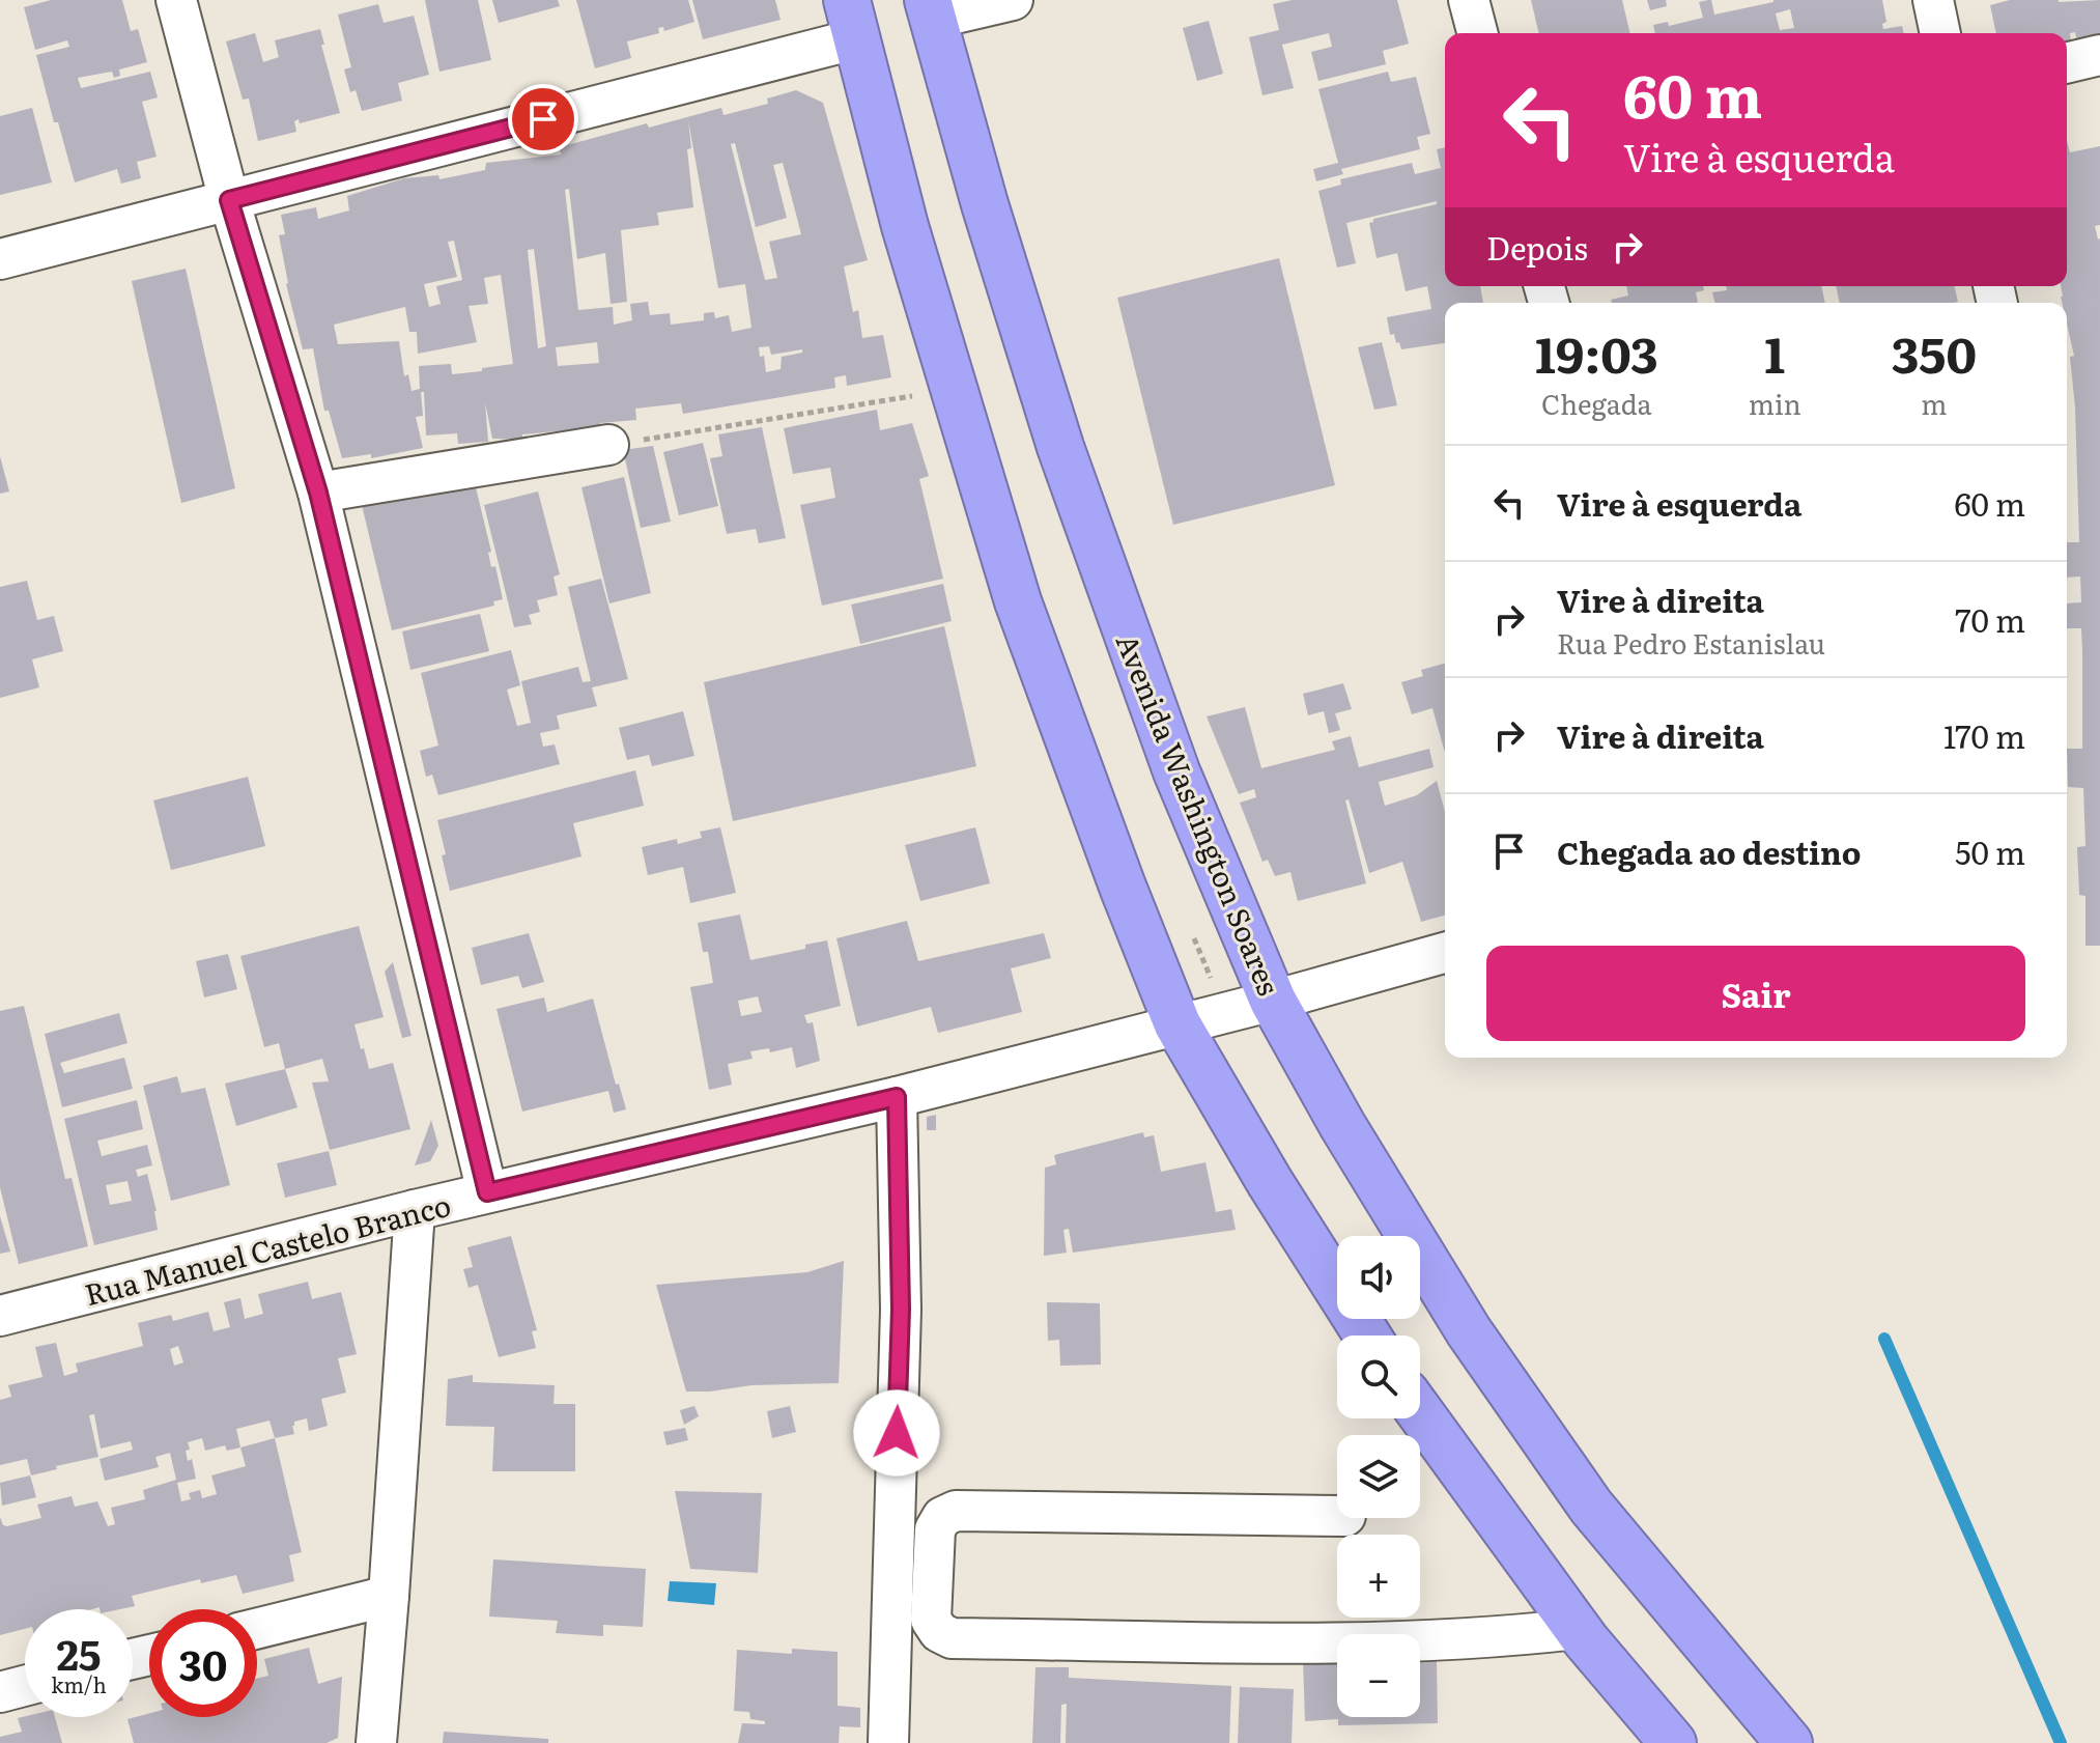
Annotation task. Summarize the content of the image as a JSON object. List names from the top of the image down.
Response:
{
  "streets": {
    "highway": ["Avenida Washington Soares"],
    "street": ["Rua Manuel Castelo Branco"]
  },
  "crossings": [
    ["Avenida Washington Soares", "Rua Manuel Castelo Branco"]
  ],
  "page": {
    "turn": ["60 m", "Vire à esquerda"],
    "then": "Depois",
    "eta": [
      "19:03",
      "Chegada",
      "1",
      "min",
      "350",
      "m"
    ],
    "list": [
      {
        "name": "Vire à esquerda",
        "value": "60 m"
      },
      {
        "name": "Vire à direita",
        "note": "Rua Pedro Estanislau",
        "value": "70 m"
      },
      {
        "name": "Vire à direita",
        "value": "170 m"
      },
      {
        "name": "Chegada ao destino",
        "value": "50 m"
      }
    ],
    "buttons": "Sair",
    "map_buttons": ["+", "−"],
    "speed": "25 km/h",
    "limit": "30"
  }
}
